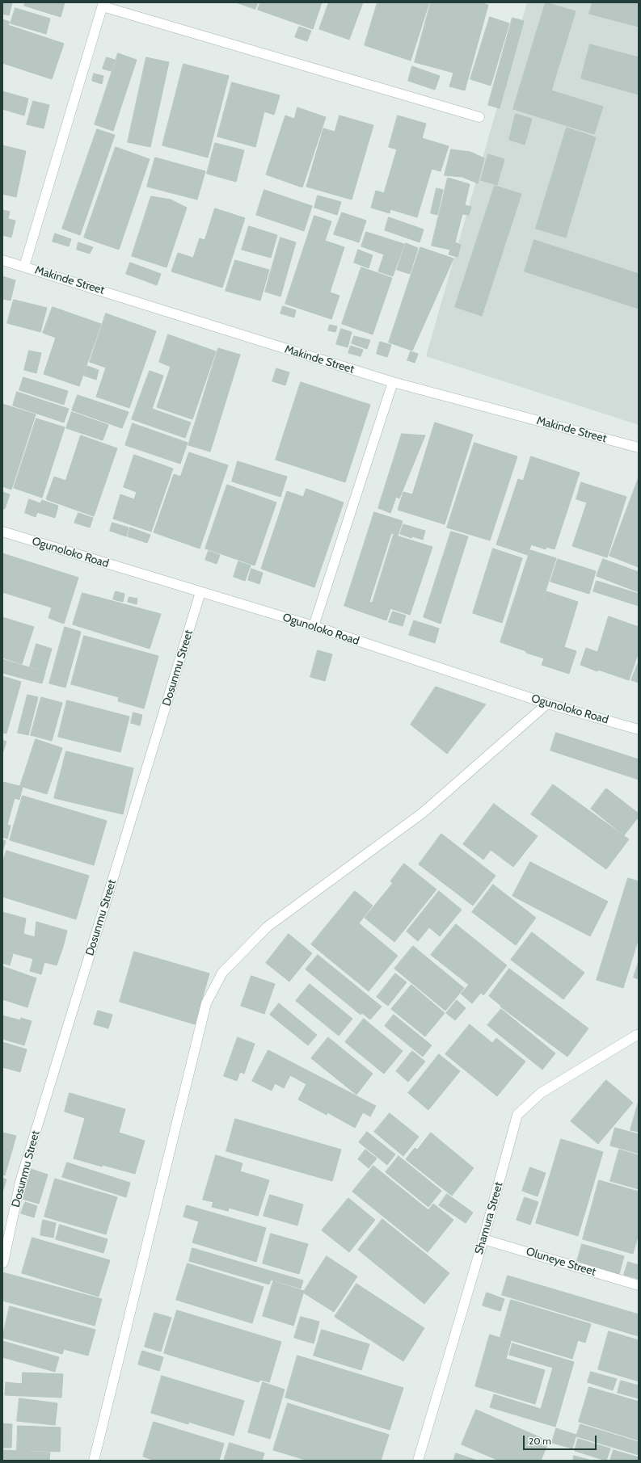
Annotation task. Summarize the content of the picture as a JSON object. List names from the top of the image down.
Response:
{
  "streets": {
    "street": [
      "Makinde Street",
      "Ogunoloko Road",
      "Dosunmu Street",
      "Shamura Street",
      "Oluneye Street"
    ]
  },
  "crossings": [
    ["Ogunoloko Road", "Dosunmu Street"],
    ["Shamura Street", "Oluneye Street"]
  ],
  "scale_bar": "20 m"
}
